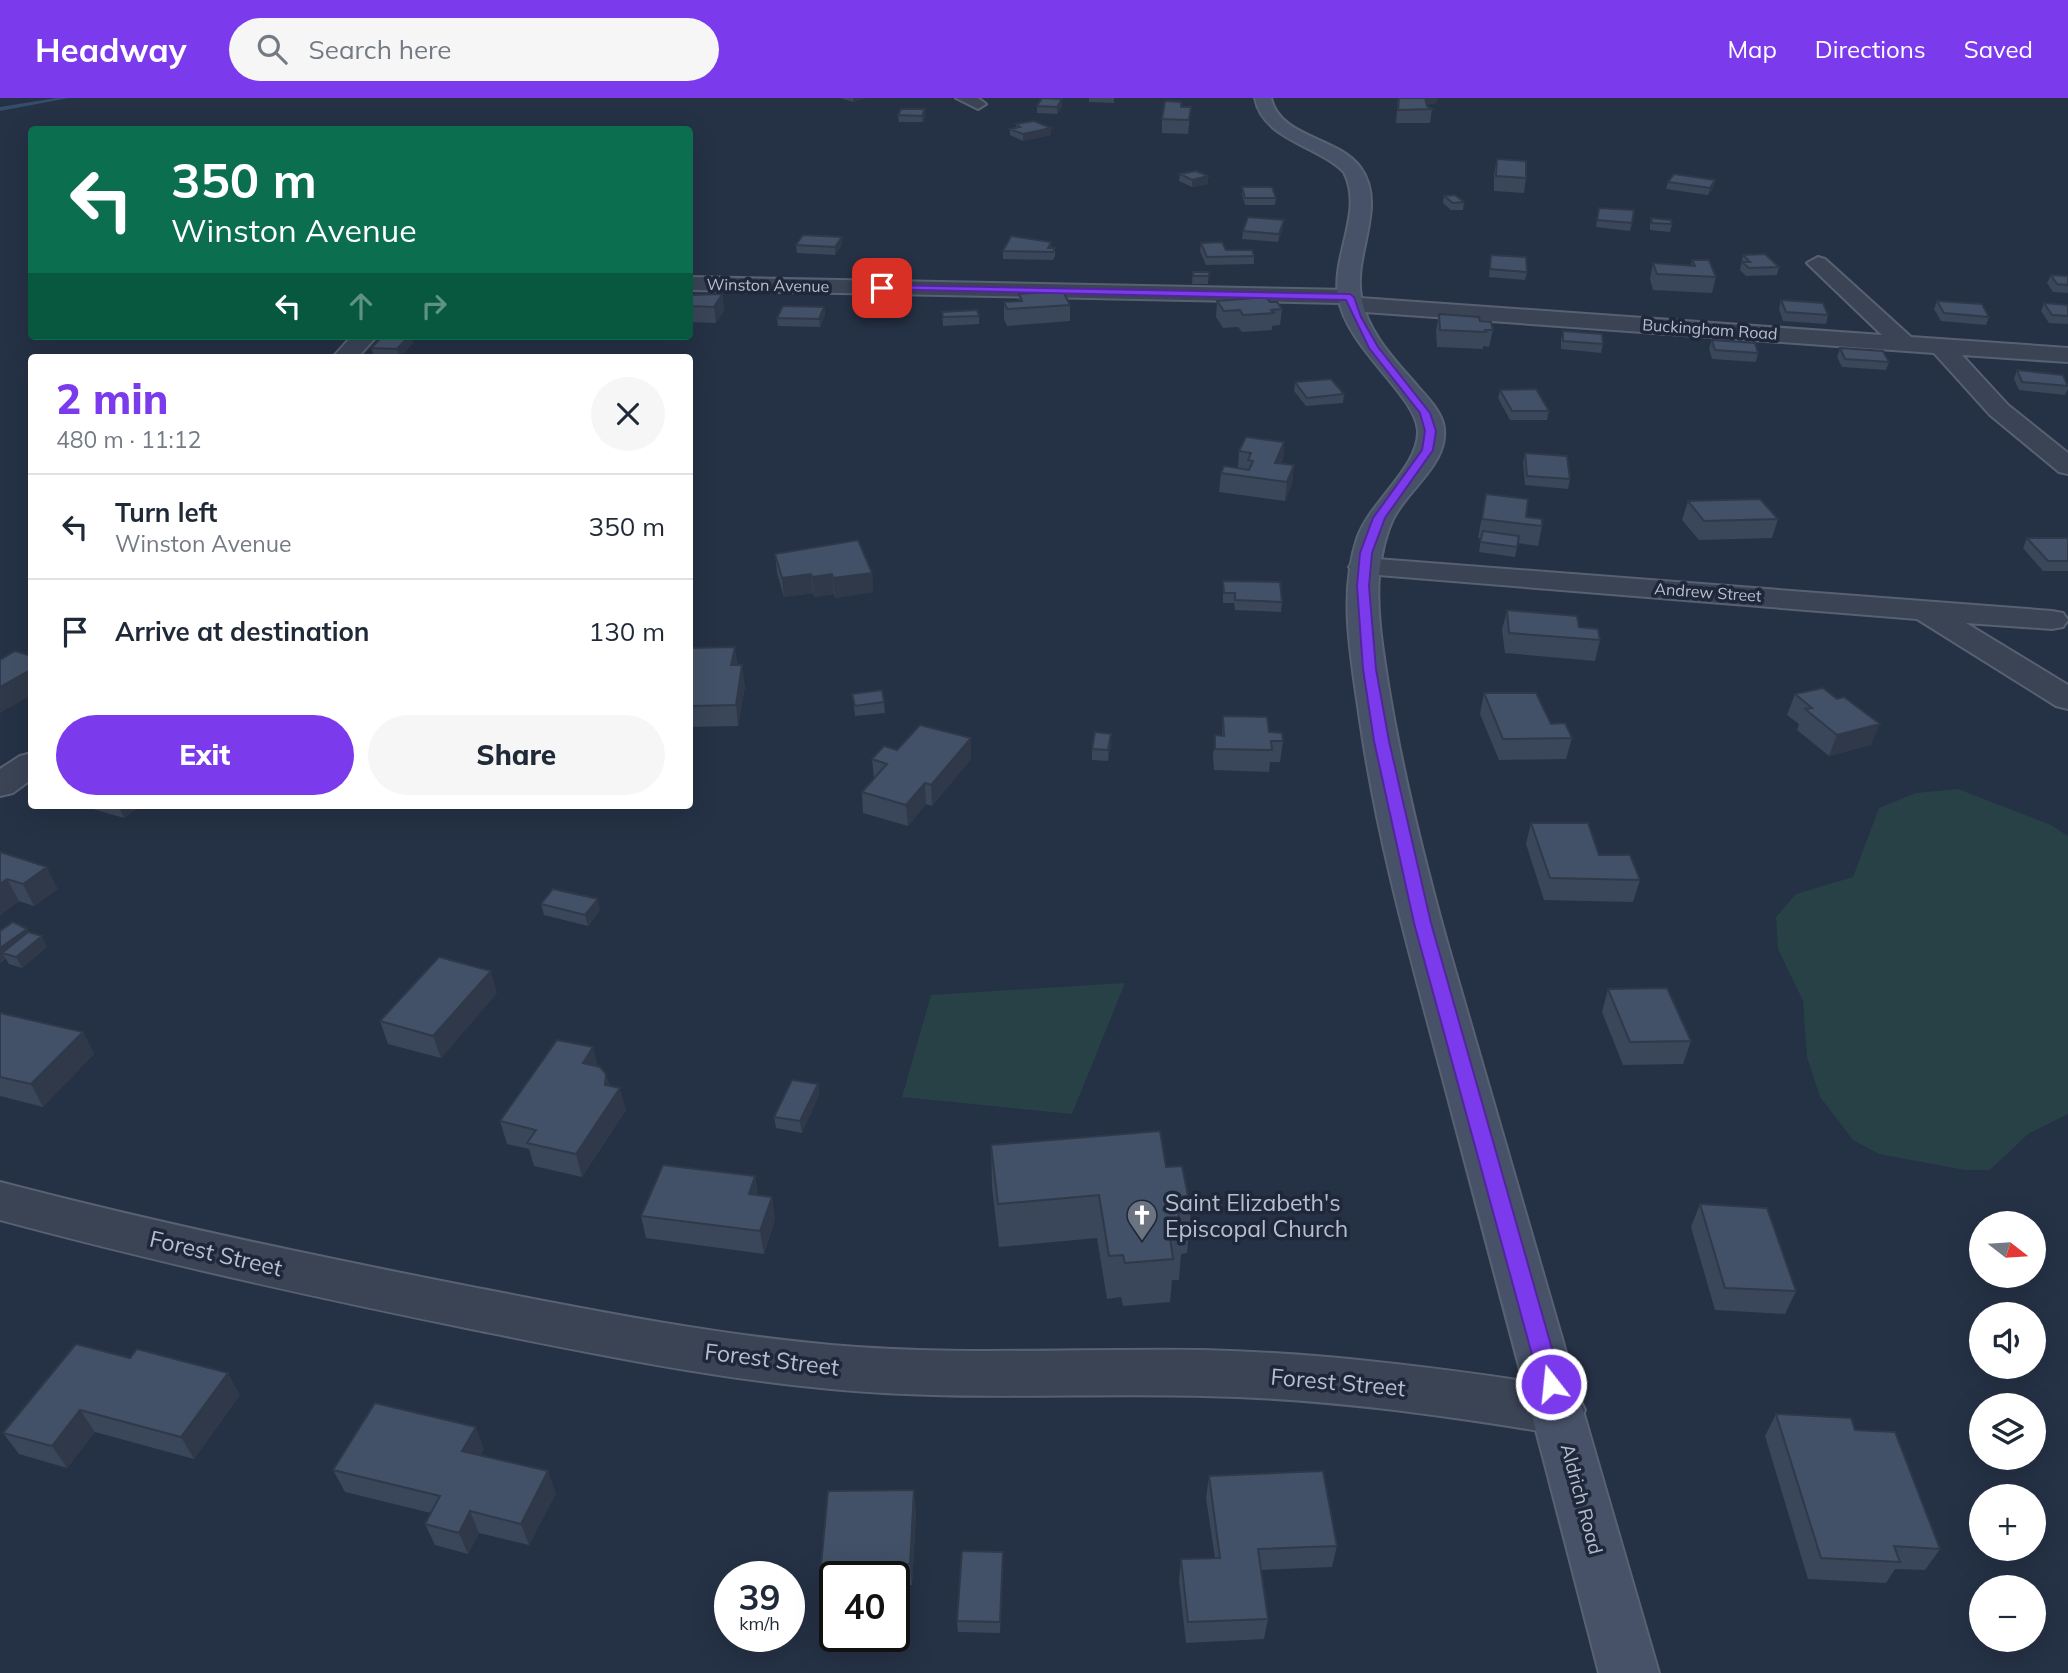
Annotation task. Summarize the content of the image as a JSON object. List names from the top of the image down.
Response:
{
  "streets": {
    "street": [
      "Winston Avenue",
      "Buckingham Road",
      "Andrew Street",
      "Forest Street",
      "Aldrich Road"
    ]
  },
  "crossings": [
    ["Winston Avenue", "Buckingham Road"],
    ["Winston Avenue", "Aldrich Road"],
    ["Buckingham Road", "Aldrich Road"],
    ["Andrew Street", "Aldrich Road"],
    ["Forest Street", "Aldrich Road"]
  ],
  "places": {
    "church": ["Saint Elizabeth's Episcopal Church"]
  },
  "north": "right",
  "page": {
    "header": "Headway",
    "search": "Search here",
    "nav": ["Map", "Directions", "Saved"],
    "turn": ["350 m", "Winston Avenue"],
    "heading": ["2 min", "480 m · 11:12"],
    "list": [
      {
        "name": "Turn left",
        "note": "Winston Avenue",
        "value": "350 m"
      },
      {
        "name": "Arrive at destination",
        "value": "130 m"
      }
    ],
    "buttons": ["Exit", "Share"],
    "map_buttons": ["+", "−"],
    "speed": "39 km/h",
    "limit": "40"
  }
}
